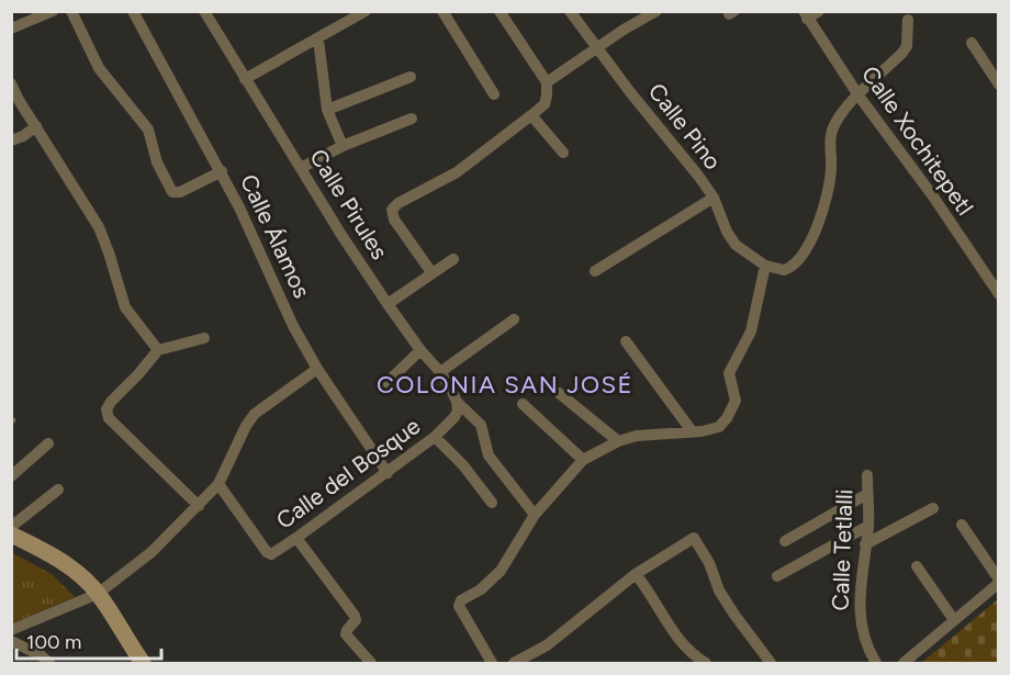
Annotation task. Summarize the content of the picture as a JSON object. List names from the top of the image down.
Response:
{
  "streets": {
    "street": [
      "Calle Pino",
      "Calle Xochitepetl",
      "Calle Pirules",
      "Calle Álamos",
      "Calle del Bosque",
      "Calle Tetlalli"
    ]
  },
  "crossings": [
    ["Calle Pirules", "Calle del Bosque"],
    ["Calle Álamos", "Calle del Bosque"]
  ],
  "districts": ["COLONIA SAN JOSÉ"],
  "scale_bar": "100 m"
}
